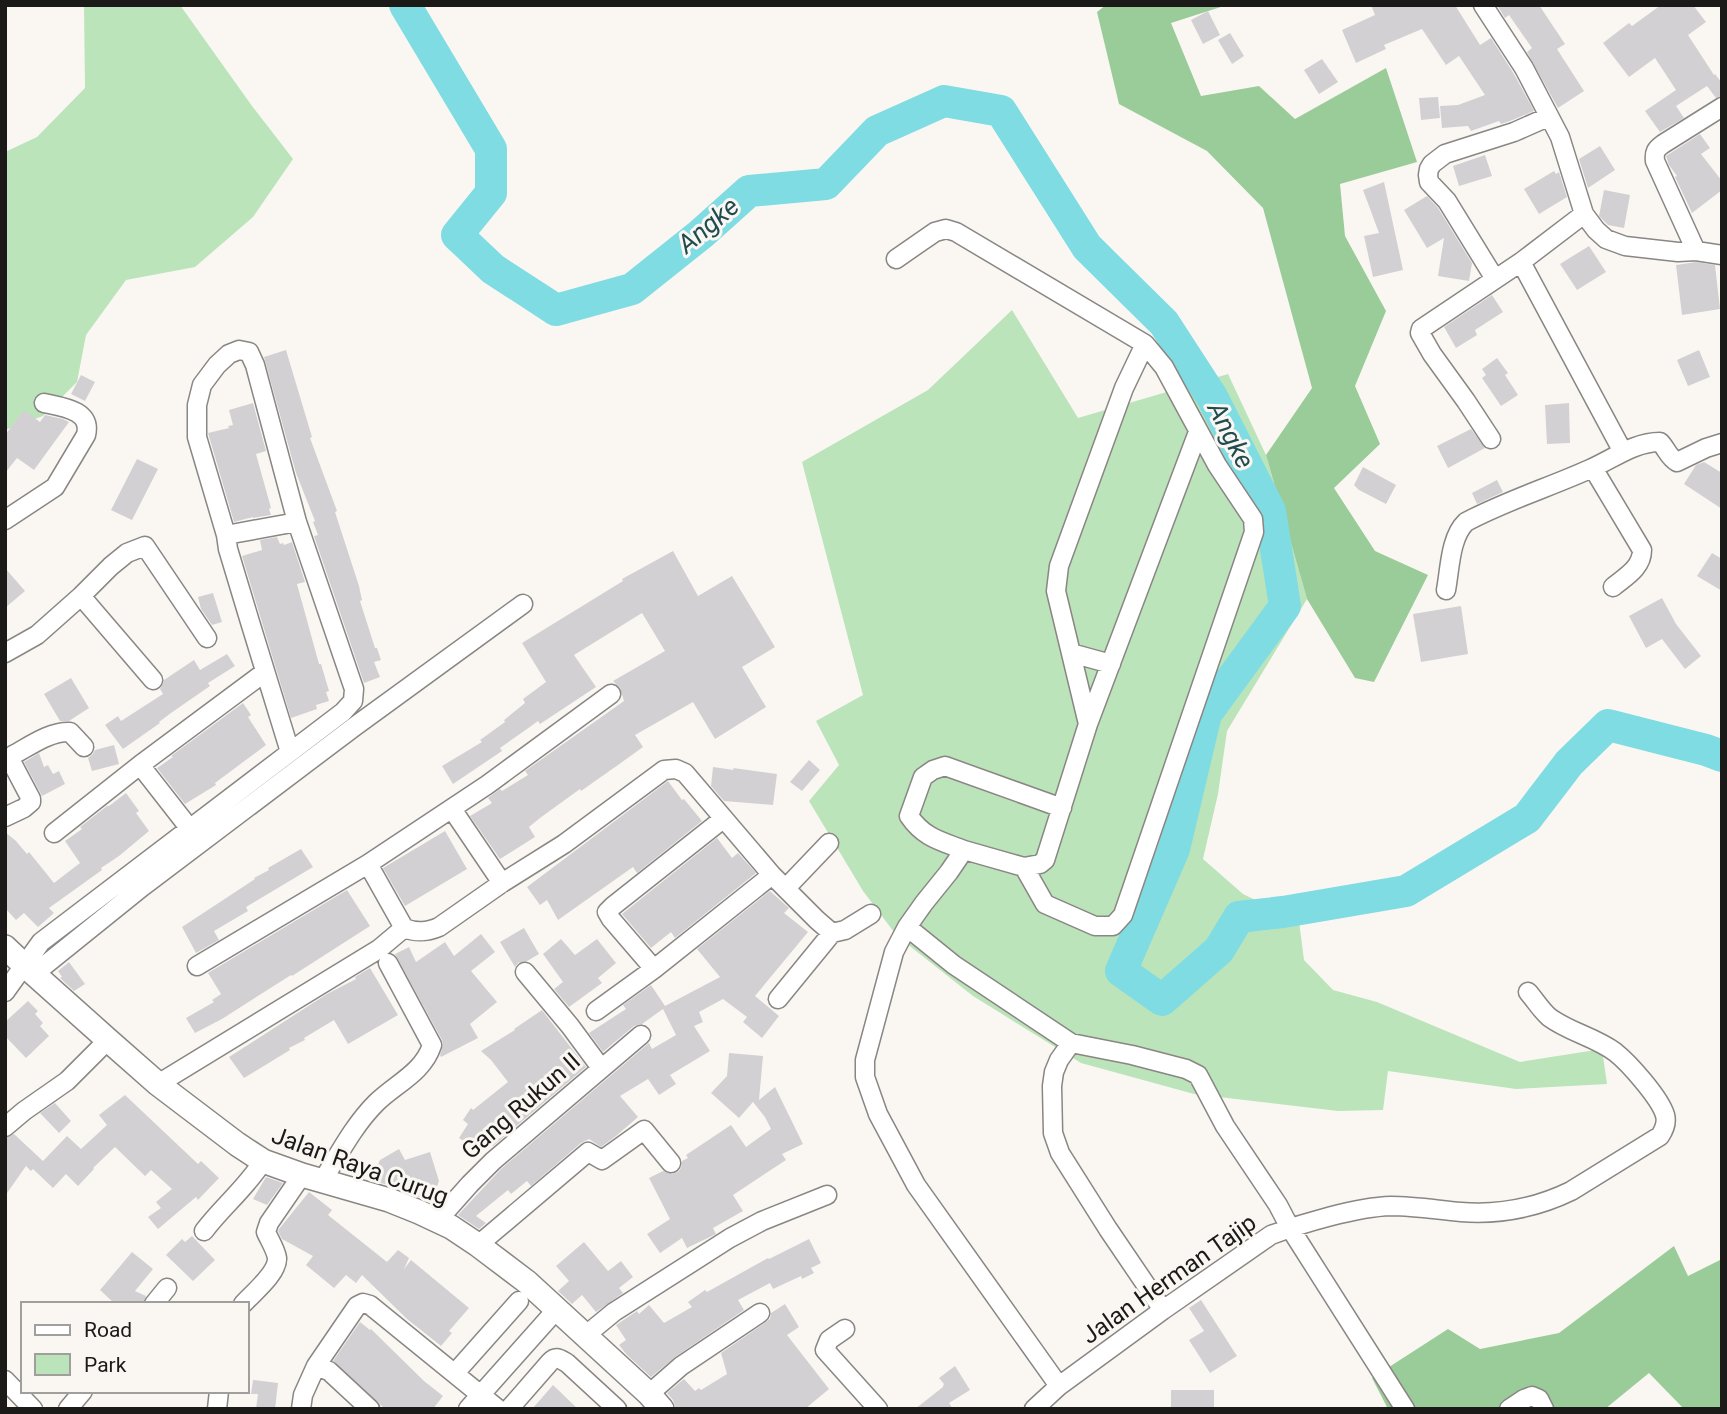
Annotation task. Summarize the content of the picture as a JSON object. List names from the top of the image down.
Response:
{
  "streets": {
    "main road": ["Jalan Raya Curug"],
    "street": ["Gang Rukun II", "Jalan Herman Tajip"]
  },
  "crossings": [
    ["Gang Rukun II", "Jalan Raya Curug"]
  ],
  "water": ["Angke"],
  "legend": ["Road", "Park"]
}
